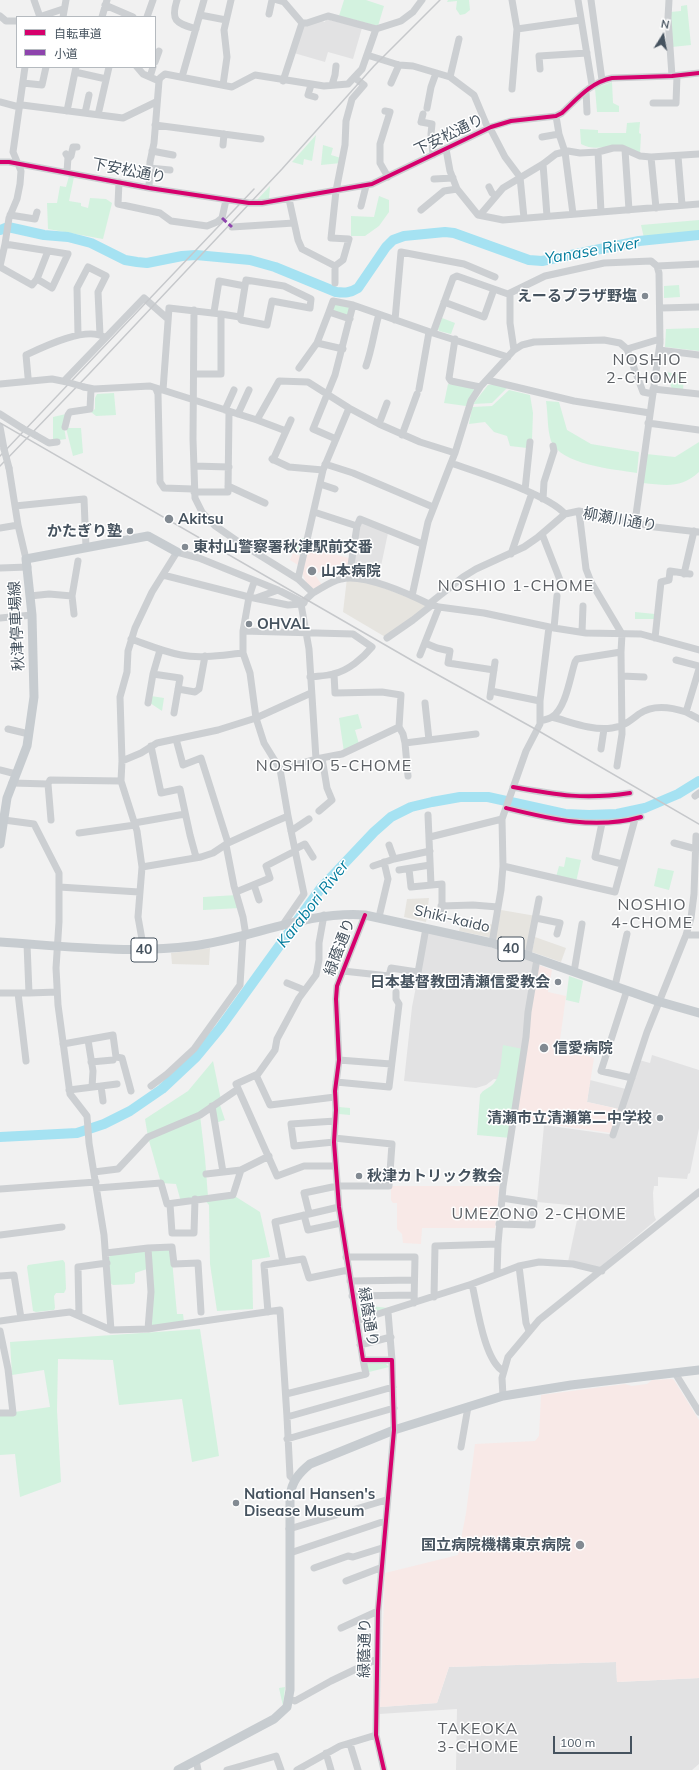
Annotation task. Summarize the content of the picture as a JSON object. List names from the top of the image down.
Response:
{
  "streets": {
    "main road": ["秋津停車場線", "Shiki-kaido", "40"],
    "street": ["下安松通り", "柳瀬川通り", "緑蔭通り"]
  },
  "crossings": [
    ["Shiki-kaido", "緑蔭通り"],
    ["Shiki-kaido", "40"]
  ],
  "districts": [
    "NOSHIO 2-CHOME",
    "NOSHIO 1-CHOME",
    "NOSHIO 5-CHOME",
    "NOSHIO 4-CHOME",
    "UMEZONO 2-CHOME",
    "TAKEOKA 3-CHOME"
  ],
  "water": ["Yanase River", "Karabori River"],
  "places": [
    "えーるプラザ野塩",
    "Akitsu",
    "かたぎり塾",
    "東村山警察署秋津駅前交番",
    "山本病院",
    "OHVAL",
    "日本基督教団清瀬信愛教会",
    "信愛病院",
    "清瀬市立清瀬第二中学校",
    "秋津カトリック教会",
    "National Hansen's Disease Museum",
    "国立病院機構東京病院"
  ],
  "legend": ["自転車道", "小道"],
  "scale_bar": "100 m",
  "north": "top"
}
